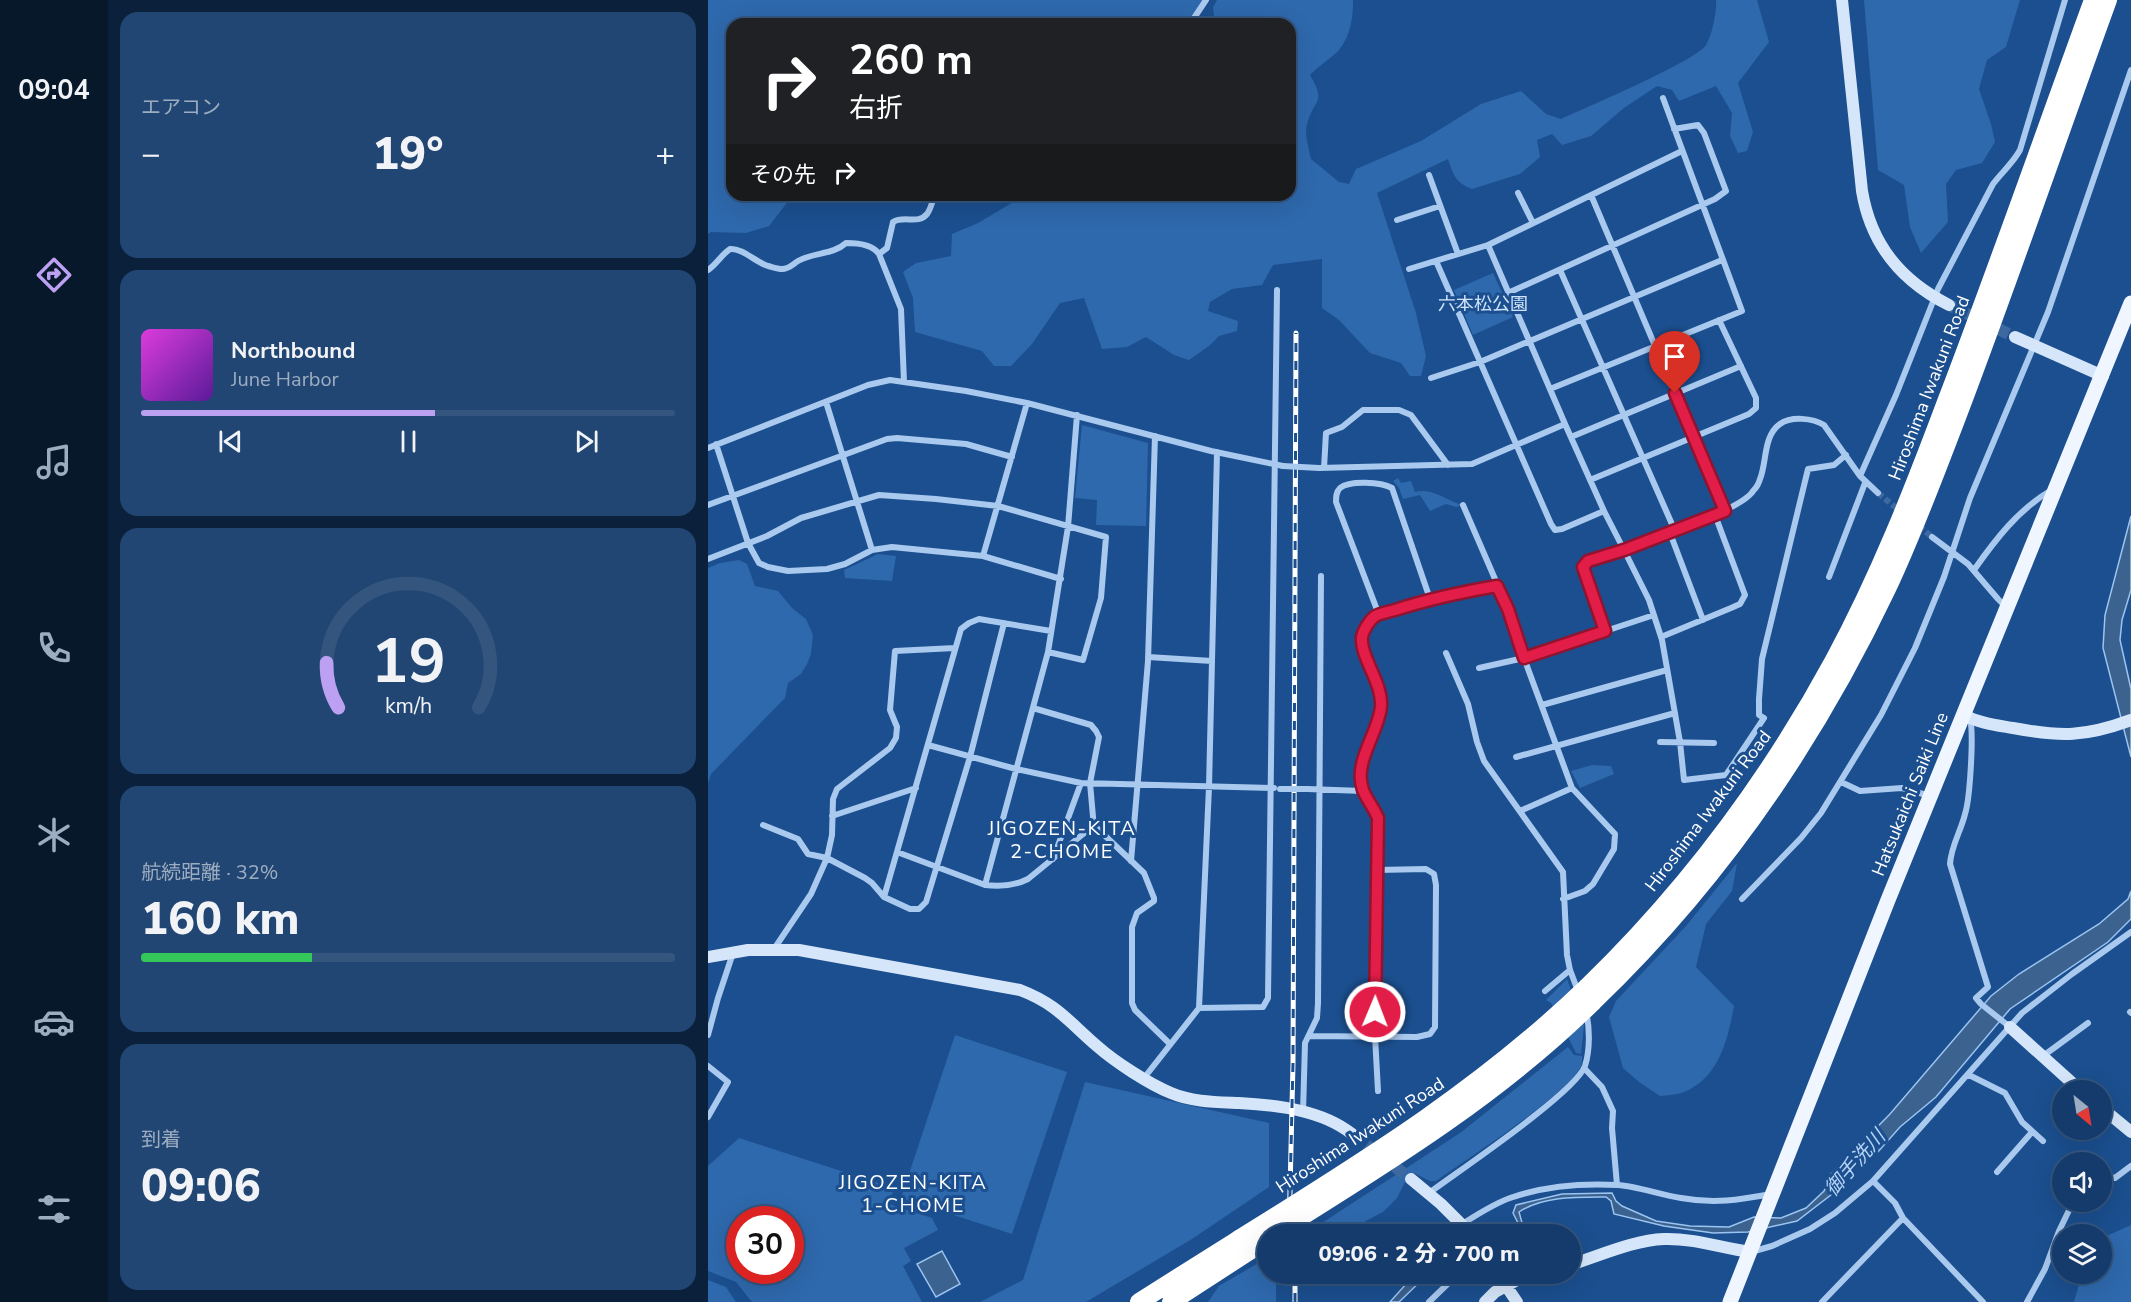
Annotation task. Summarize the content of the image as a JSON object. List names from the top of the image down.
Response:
{
  "streets": {
    "highway": ["Hiroshima Iwakuni Road"],
    "main road": ["Hatsukaichi Saiki Line"]
  },
  "districts": ["JIGOZEN-KITA 2-CHOME", "JIGOZEN-KITA 1-CHOME"],
  "water": ["御手洗川"],
  "parks": ["六本松公園"],
  "north": "bottom right",
  "page": {
    "tabs": "09:04",
    "tile": [
      "エアコン",
      ["航続距離 · 32%", "160 km"],
      ["到着", "09:06"]
    ],
    "turn": ["260 m", "右折"],
    "heat": ["−", "19°", "+"],
    "then": "その先",
    "song": ["Northbound", "June Harbor"],
    "limit": "30",
    "trip": "09:06 · 2 分 · 700 m",
    "gauge": ["19", "km/h"]
  }
}
